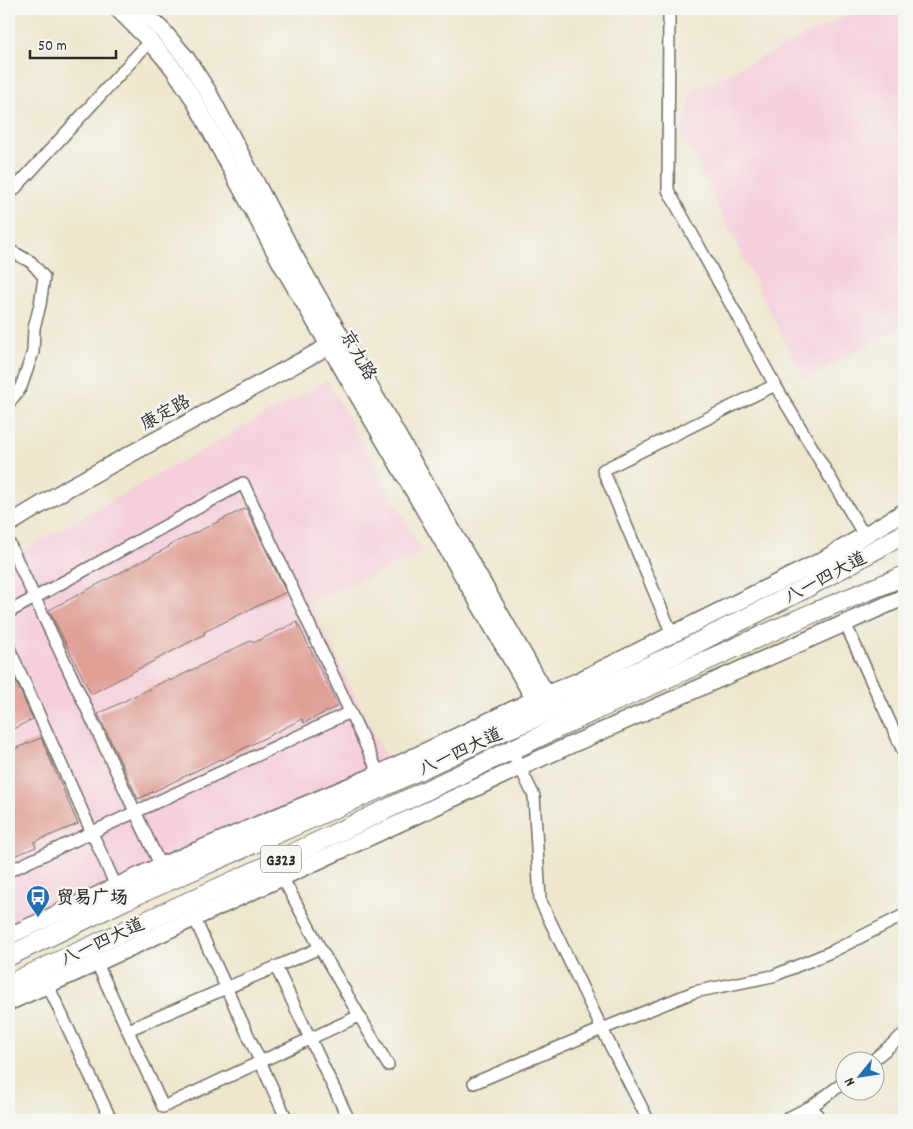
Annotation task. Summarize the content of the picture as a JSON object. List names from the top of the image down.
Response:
{
  "streets": {
    "main road": ["八一四大道", "G323"],
    "street": ["京九路", "康定路"]
  },
  "crossings": [
    ["京九路", "康定路"],
    ["京九路", "八一四大道"]
  ],
  "places": {
    "bus stop": ["贸易广场"]
  },
  "scale_bar": "50 m",
  "north": "bottom left"
}
